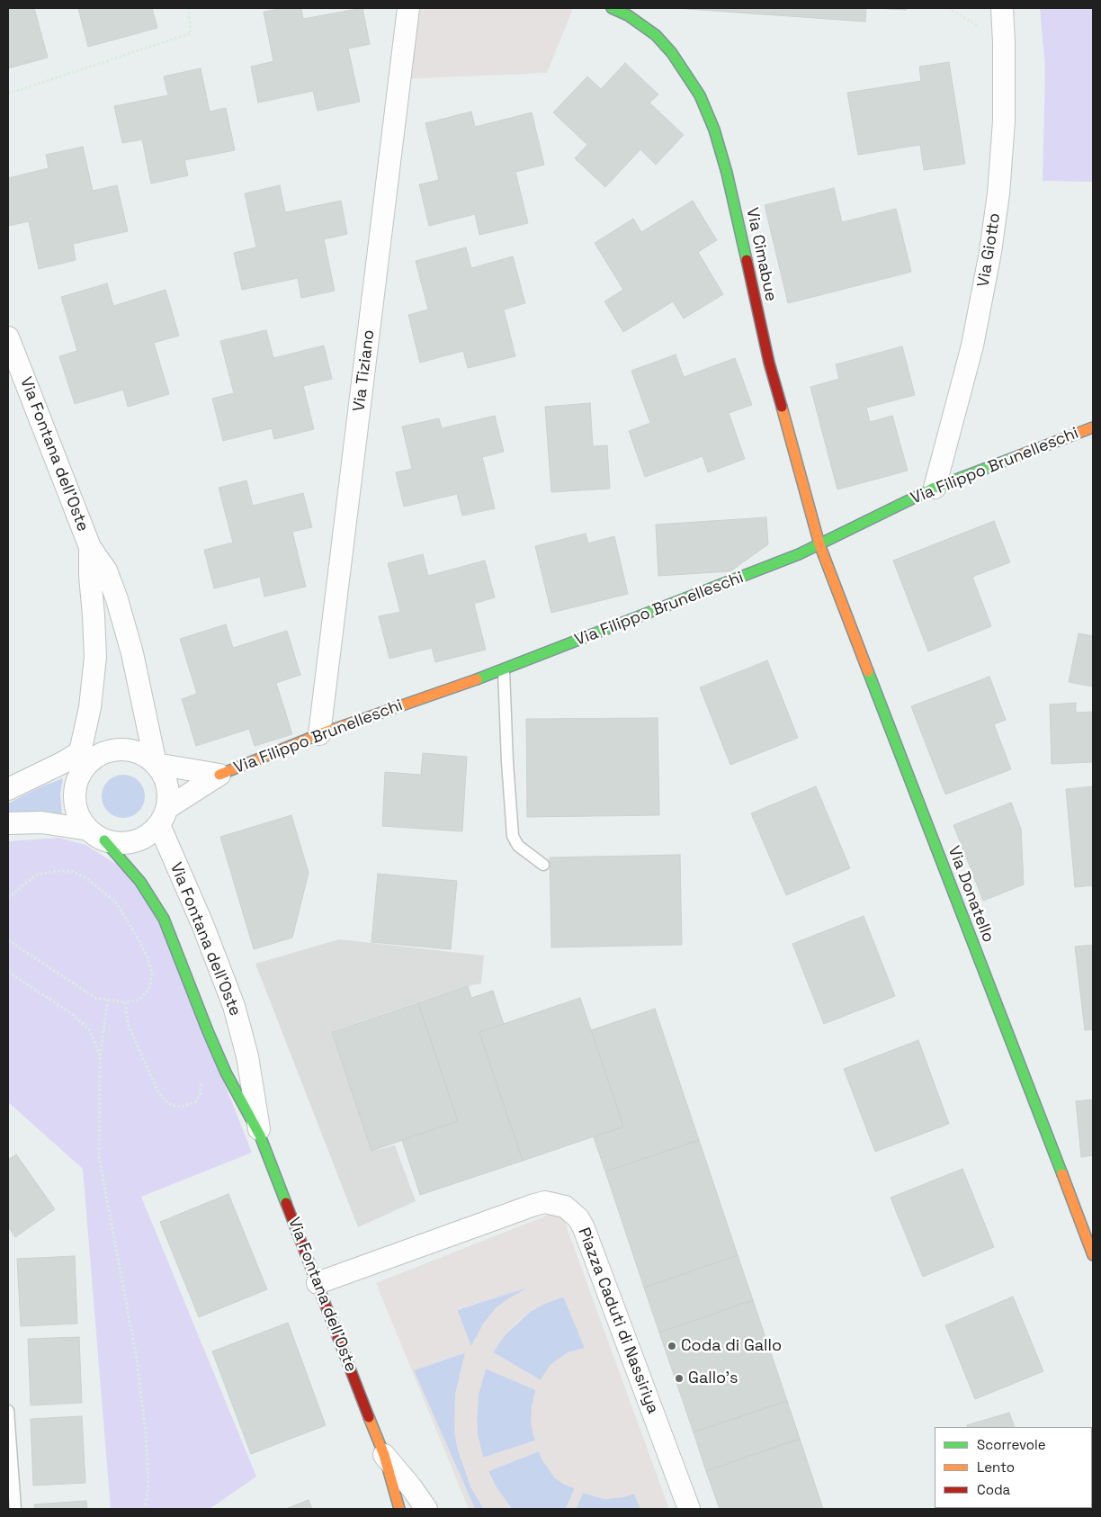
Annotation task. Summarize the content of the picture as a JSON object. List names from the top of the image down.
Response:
{
  "streets": {
    "street": [
      "Via Giotto",
      "Via Cimabue",
      "Via Tiziano",
      "Via Fontana dell'Oste",
      "Via Filippo Brunelleschi",
      "Via Donatello",
      "Piazza Caduti di Nassiriya"
    ]
  },
  "crossings": [
    ["Via Giotto", "Via Filippo Brunelleschi"],
    ["Via Cimabue", "Via Filippo Brunelleschi"],
    ["Via Cimabue", "Via Donatello"],
    ["Via Tiziano", "Via Filippo Brunelleschi"],
    ["Via Fontana dell'Oste", "Via Filippo Brunelleschi"],
    ["Via Fontana dell'Oste", "Piazza Caduti di Nassiriya"],
    ["Via Filippo Brunelleschi", "Via Donatello"]
  ],
  "places": ["Coda di Gallo", "Gallo's"],
  "legend": ["Scorrevole", "Lento", "Coda"]
}
